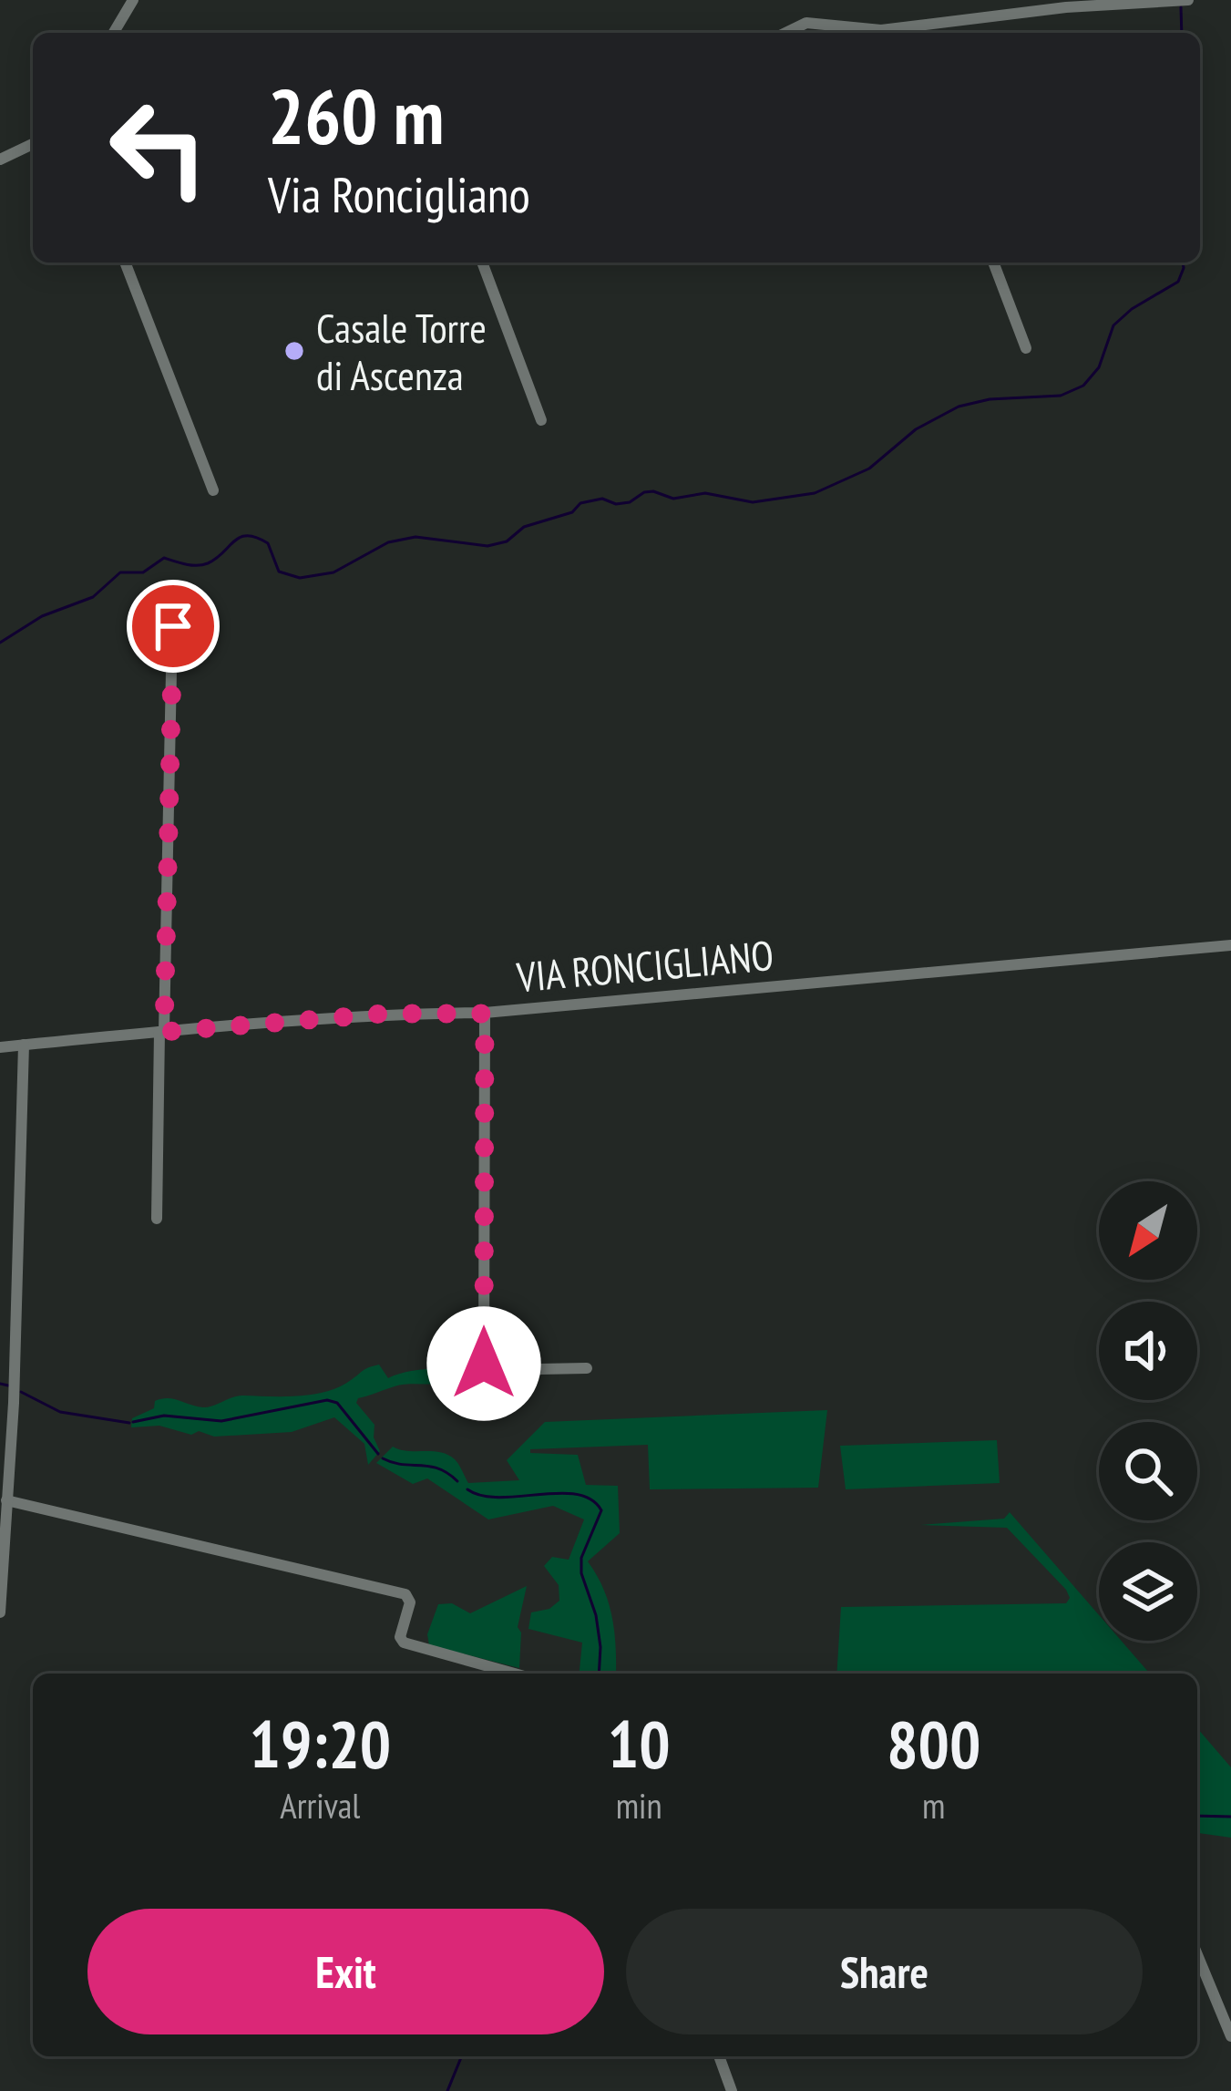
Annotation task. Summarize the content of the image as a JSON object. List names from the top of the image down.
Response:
{
  "streets": {
    "street": ["VIA RONCIGLIANO"]
  },
  "places": ["Casale Torre di Ascenza"],
  "north": "bottom left",
  "page": {
    "turn": ["260 m", "Via Roncigliano"],
    "eta": [
      "19:20",
      "Arrival",
      "10",
      "min",
      "800",
      "m"
    ],
    "buttons": ["Exit", "Share"]
  }
}
